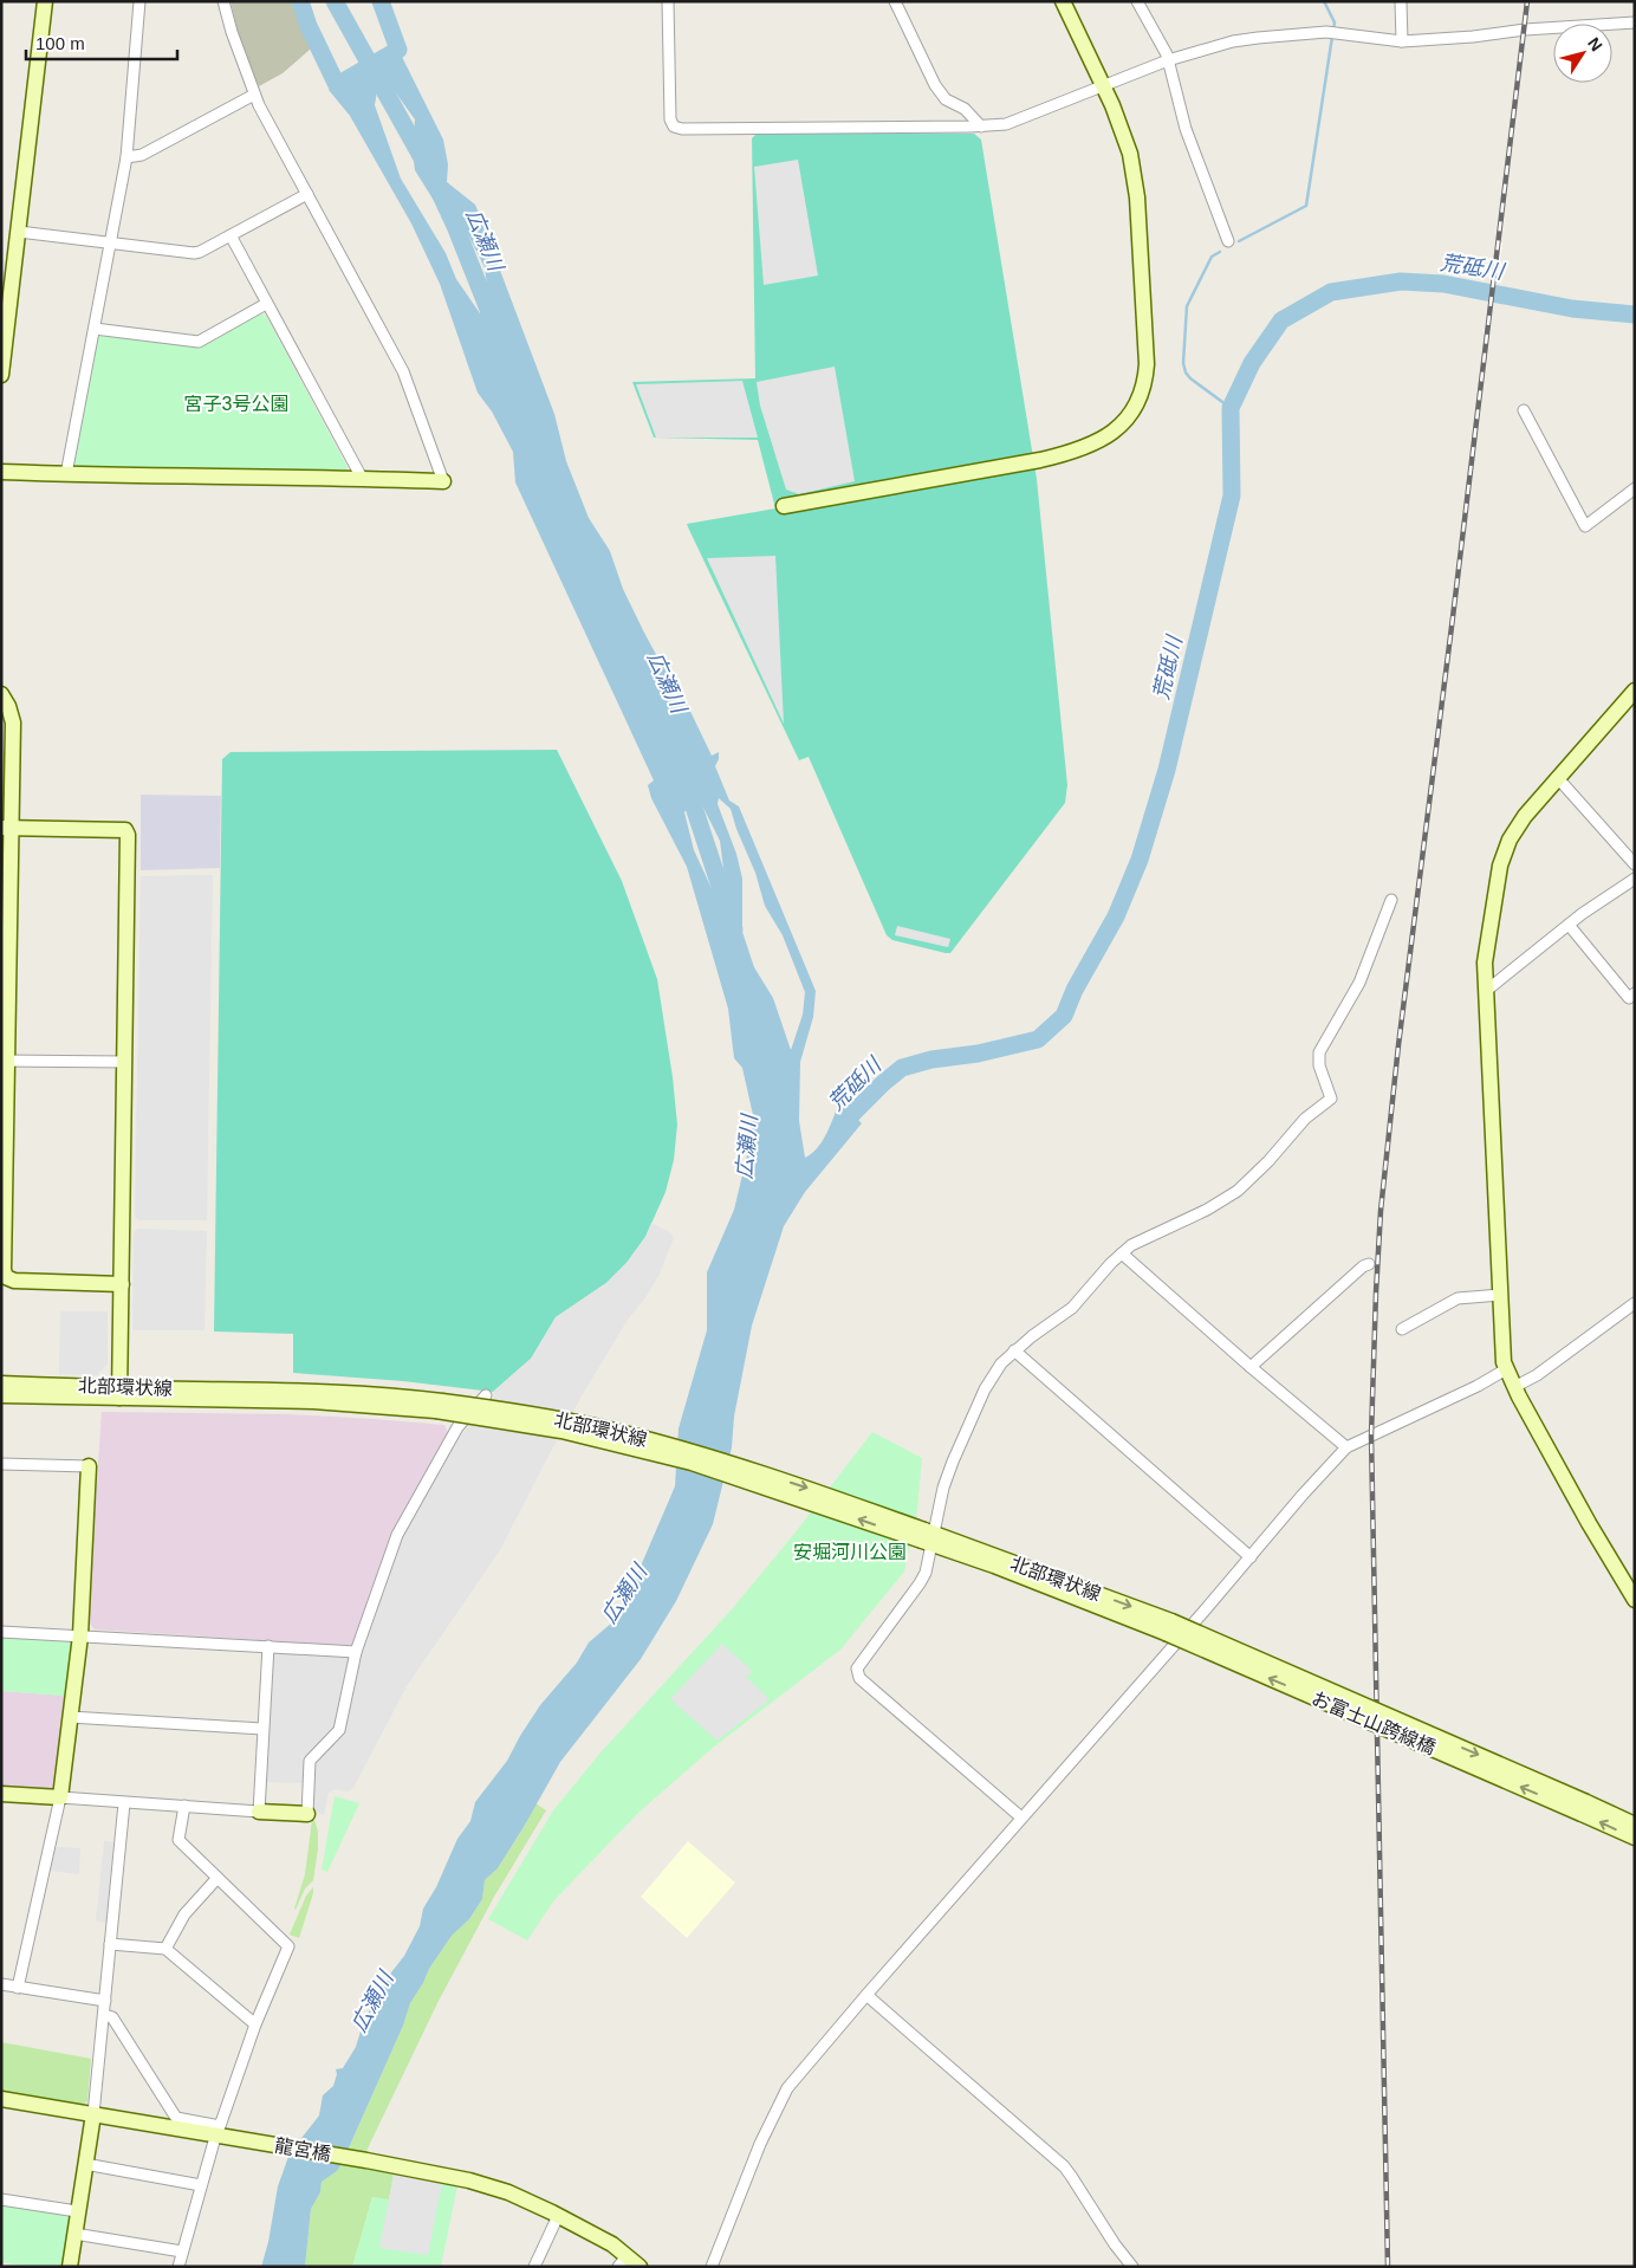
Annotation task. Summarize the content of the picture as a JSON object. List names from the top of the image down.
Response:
{
  "streets": {
    "street": ["北部環状線", "お富士山跨線橋", "龍宮橋"]
  },
  "crossings": [
    ["北部環状線", "お富士山跨線橋"]
  ],
  "water": ["広瀬川", "荒砥川"],
  "parks": ["宮子3号公園", "安堀河川公園"],
  "scale_bar": "100 m",
  "north": "top right"
}
